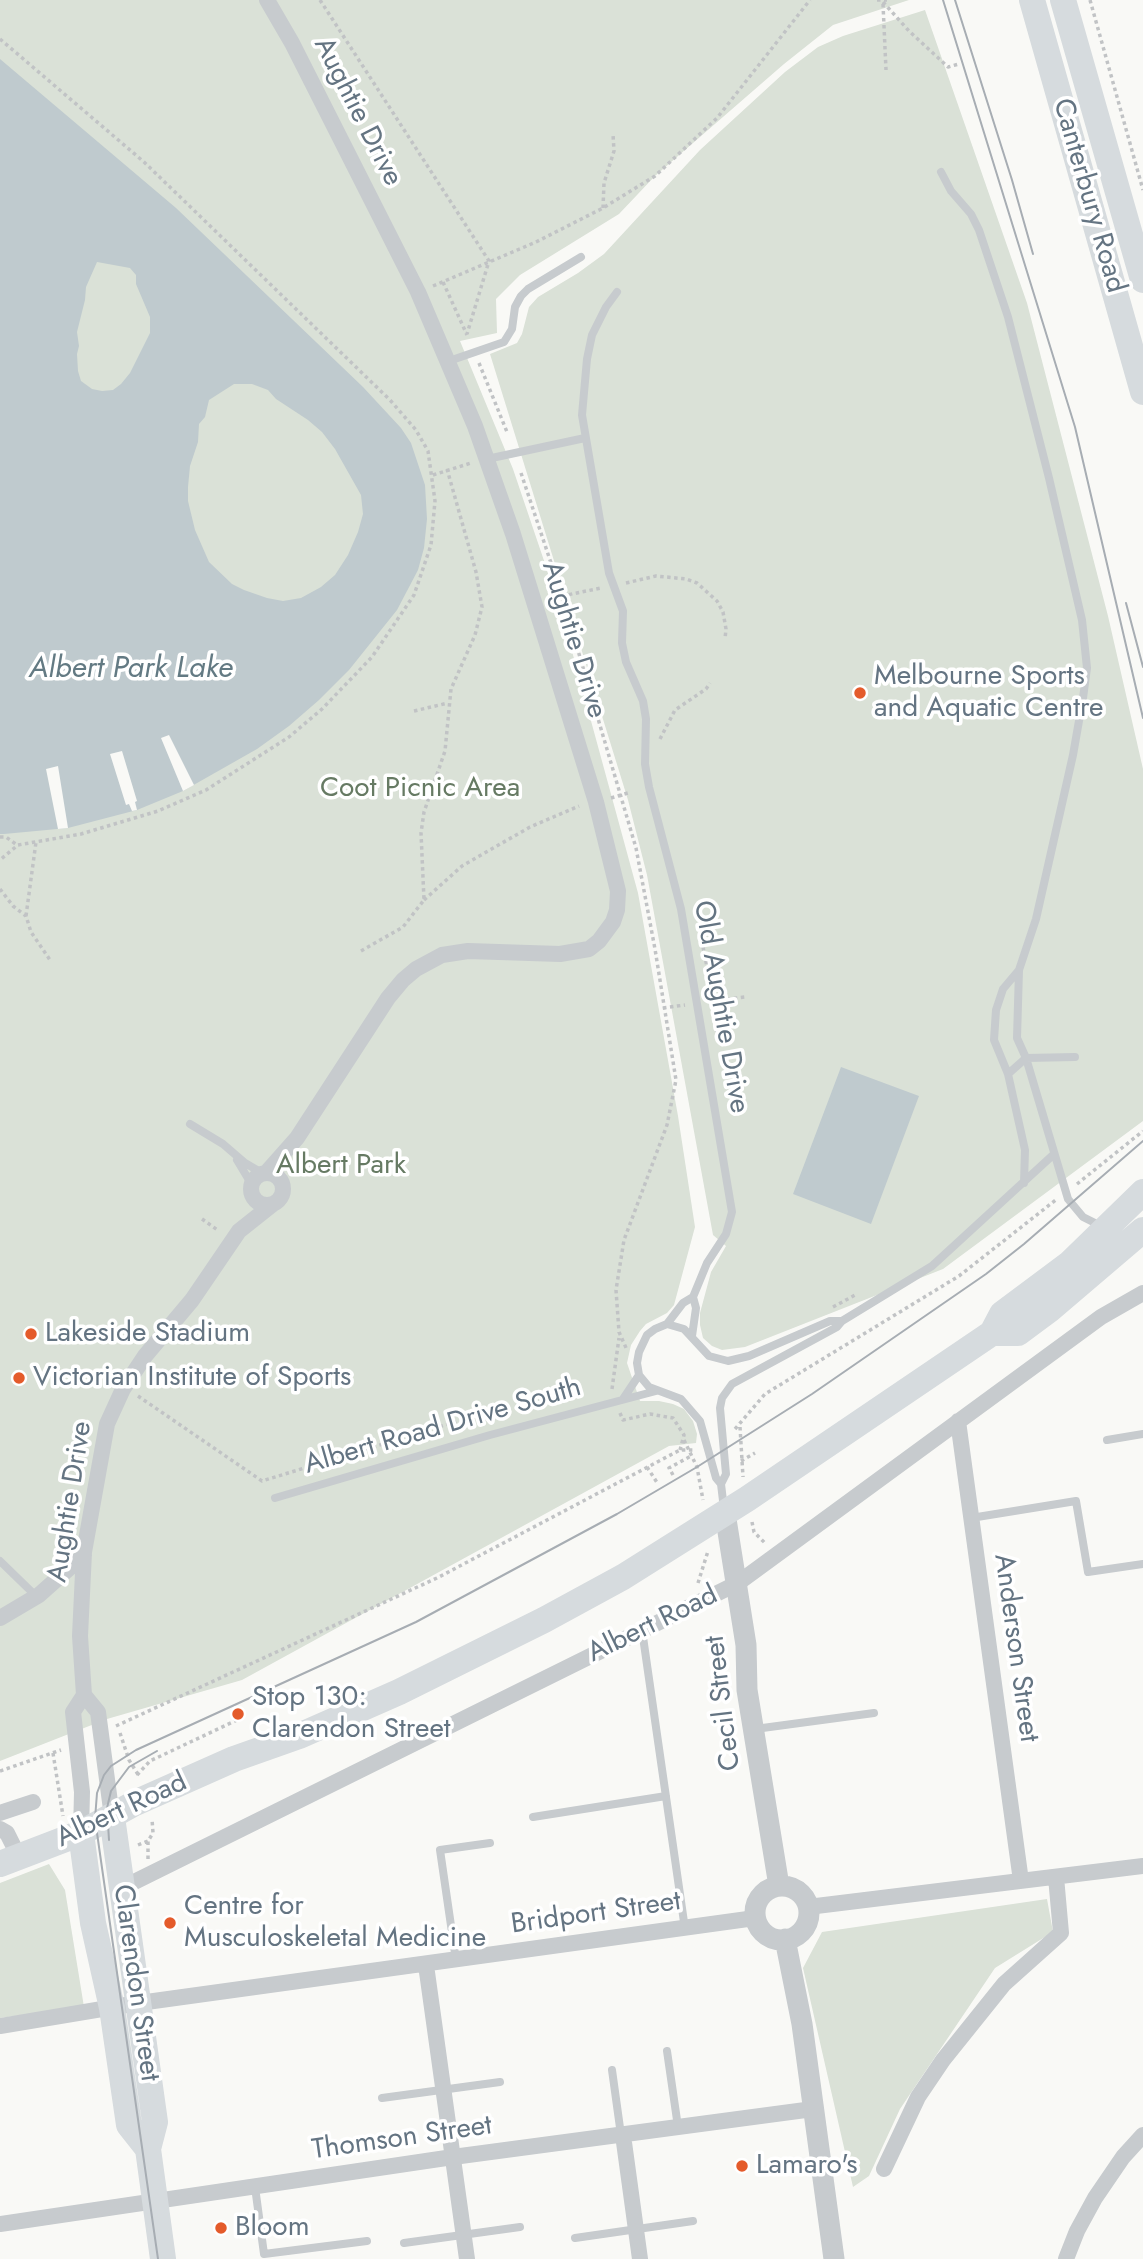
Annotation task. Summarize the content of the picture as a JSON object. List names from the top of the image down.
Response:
{
  "streets": {
    "main road": ["Canterbury Road", "Albert Road", "Clarendon Street"],
    "street": [
      "Aughtie Drive",
      "Anderson Street",
      "Cecil Street",
      "Bridport Street",
      "Thomson Street"
    ],
    "lane": ["Old Aughtie Drive", "Albert Road Drive South"]
  },
  "crossings": [
    ["Aughtie Drive", "Albert Road"],
    ["Aughtie Drive", "Clarendon Street"],
    ["Albert Road", "Anderson Street"],
    ["Albert Road", "Cecil Street"],
    ["Albert Road", "Clarendon Street"],
    ["Cecil Street", "Bridport Street"],
    ["Bridport Street", "Clarendon Street"],
    ["Clarendon Street", "Thomson Street"]
  ],
  "water": ["Albert Park Lake"],
  "parks": ["Coot Picnic Area", "Albert Park"],
  "places": [
    "Melbourne Sports and Aquatic Centre",
    "Lakeside Stadium",
    "Victorian Institute of Sports",
    "Stop 130: Clarendon Street",
    "Centre for Musculoskeletal Medicine",
    "Lamaro's",
    "Bloom"
  ]
}
